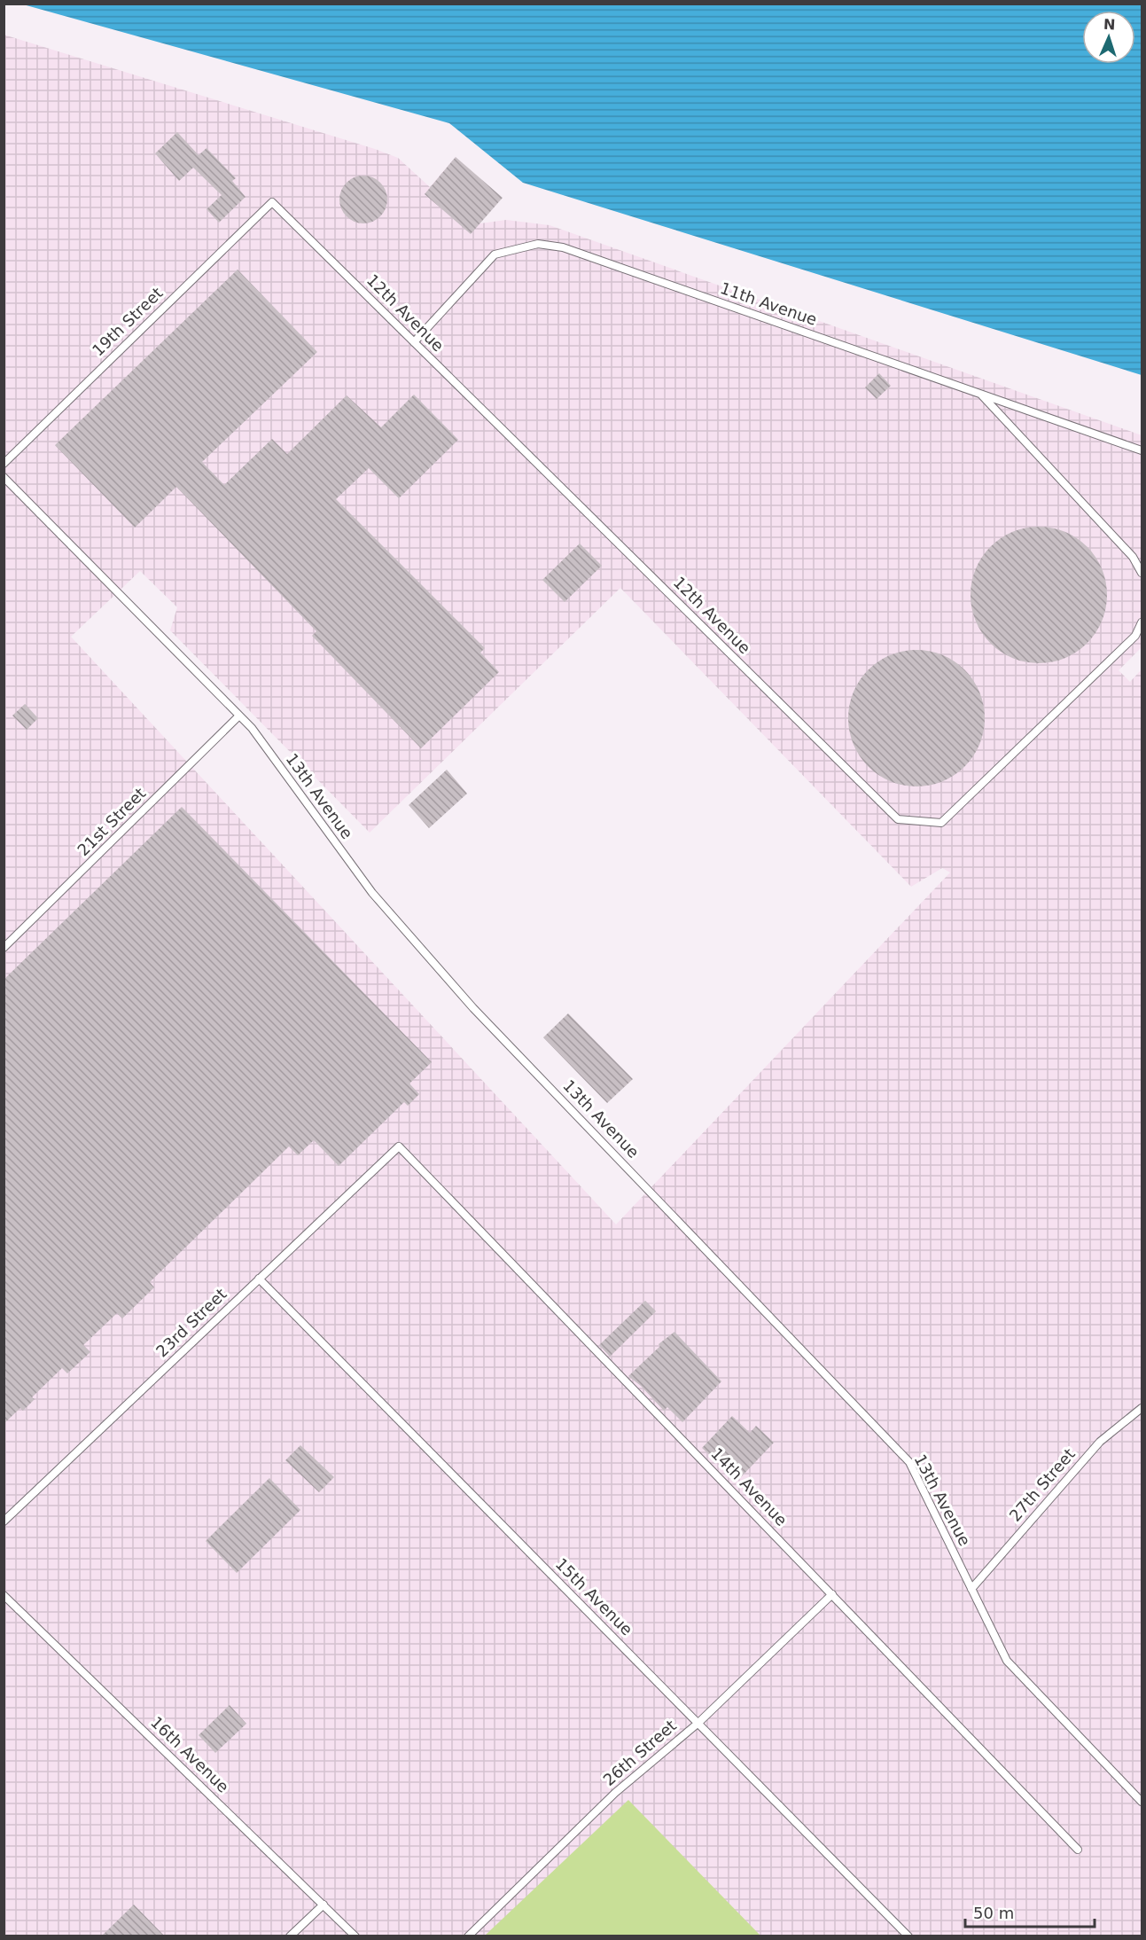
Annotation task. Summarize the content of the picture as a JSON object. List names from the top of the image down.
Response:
{
  "streets": {
    "lane": [
      "11th Avenue",
      "12th Avenue",
      "19th Street",
      "13th Avenue",
      "21st Street",
      "23rd Street",
      "27th Street",
      "14th Avenue",
      "15th Avenue",
      "26th Street",
      "16th Avenue"
    ]
  },
  "crossings": [
    ["11th Avenue", "12th Avenue"],
    ["12th Avenue", "19th Street"],
    ["13th Avenue", "21st Street"],
    ["13th Avenue", "27th Street"],
    ["23rd Street", "14th Avenue"],
    ["23rd Street", "15th Avenue"],
    ["14th Avenue", "26th Street"],
    ["15th Avenue", "26th Street"]
  ],
  "scale_bar": "50 m",
  "north": "top"
}
